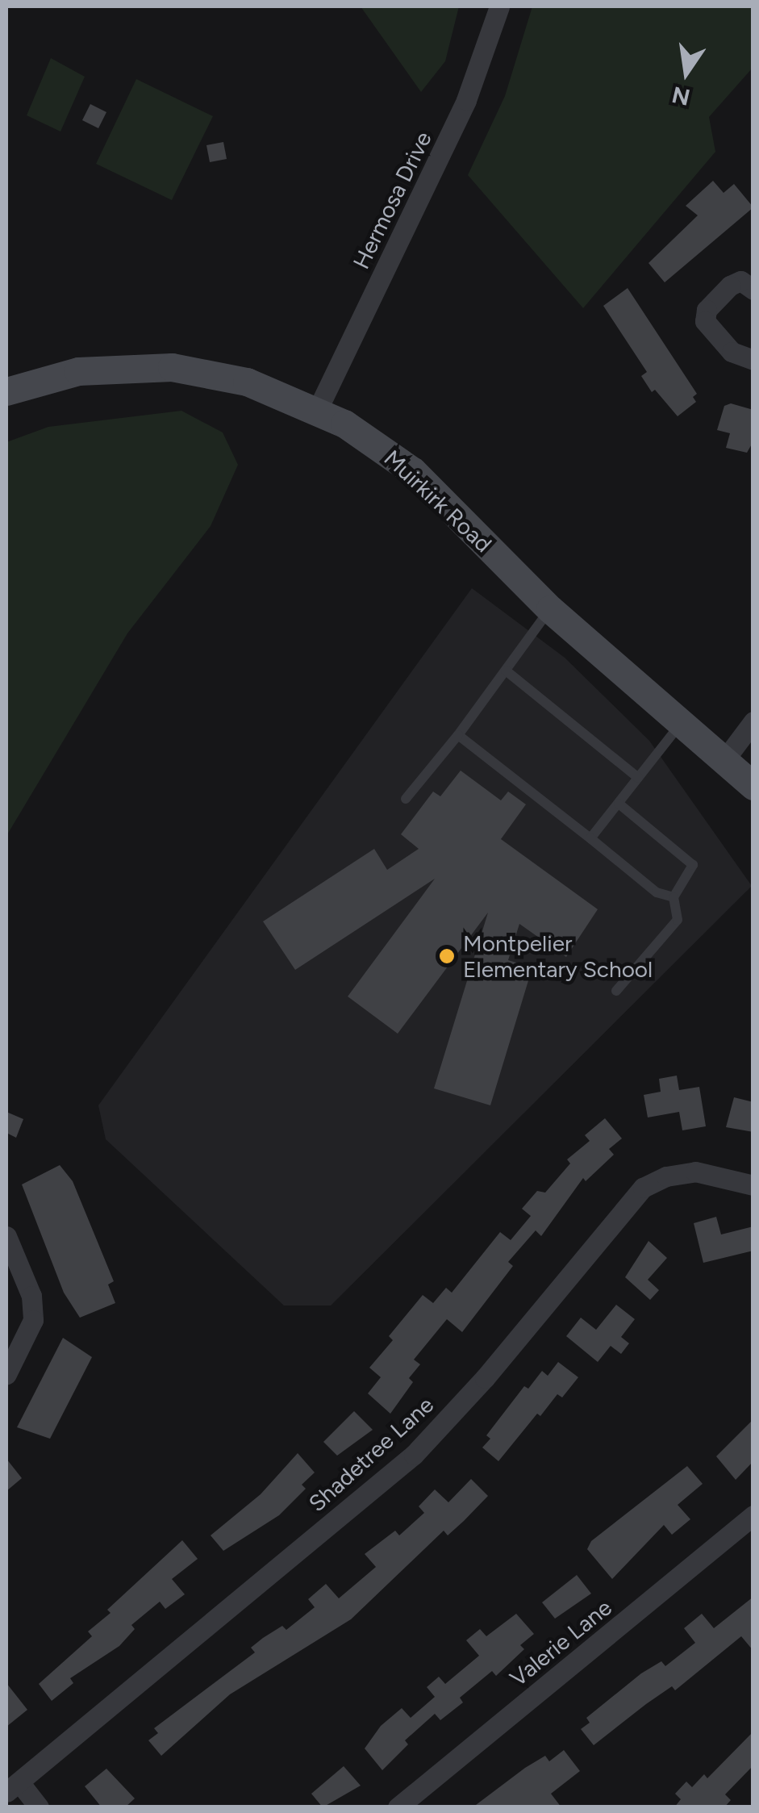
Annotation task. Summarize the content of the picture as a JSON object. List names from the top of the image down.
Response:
{
  "streets": {
    "main road": ["Muirkirk Road"],
    "street": ["Hermosa Drive", "Shadetree Lane", "Valerie Lane"]
  },
  "crossings": [
    ["Hermosa Drive", "Muirkirk Road"]
  ],
  "places": ["Montpelier Elementary School"],
  "north": "bottom"
}
